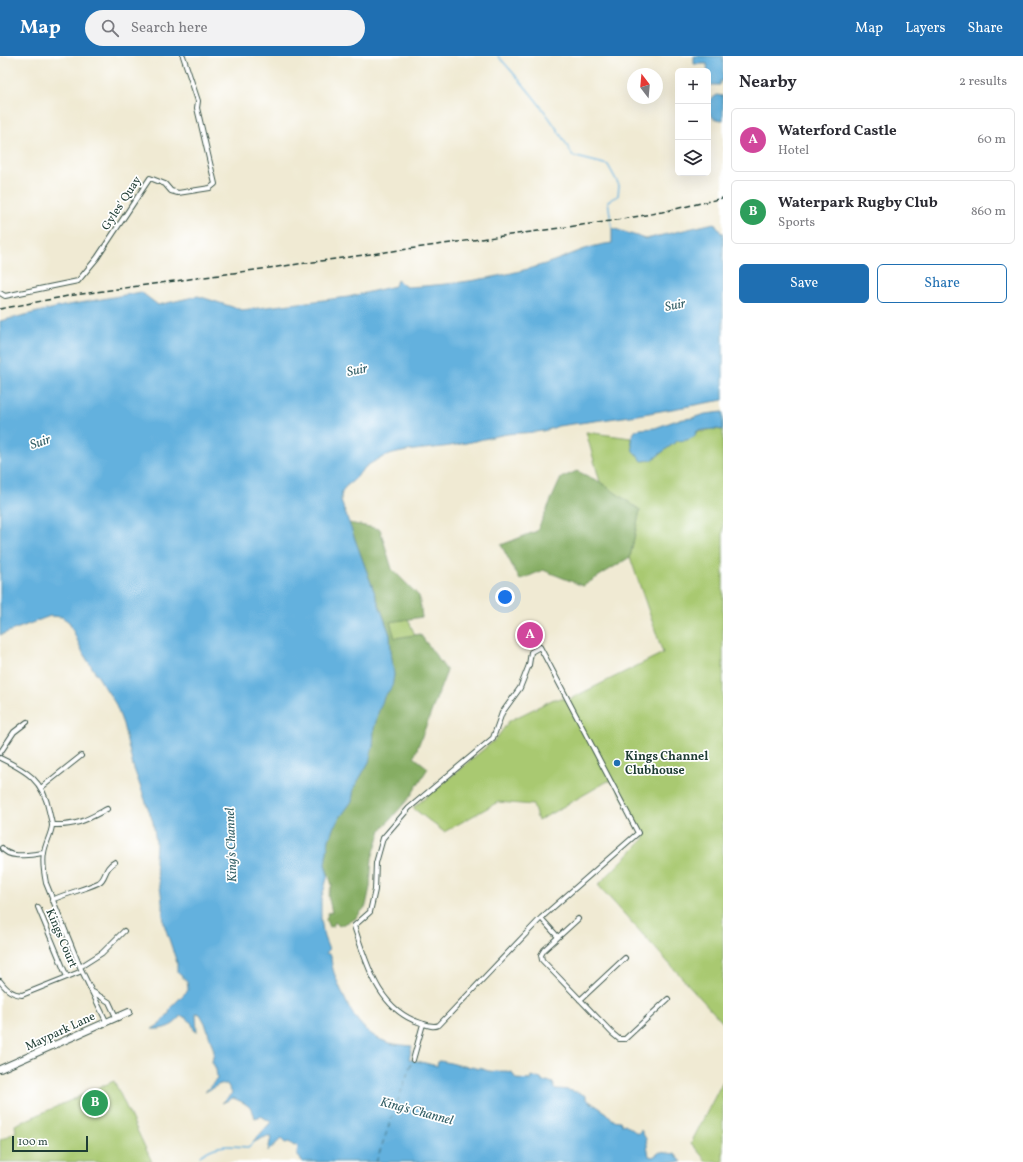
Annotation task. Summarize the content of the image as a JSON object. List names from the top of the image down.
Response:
{
  "streets": {
    "street": ["Gyles' Quay", "Kings Court", "Maypark Lane"]
  },
  "water": ["Suir", "King's Channel"],
  "places": ["Kings Channel Clubhouse"],
  "scale_bar": "100 m",
  "north": "top",
  "page": {
    "header": "Map",
    "search": "Search here",
    "nav": ["Map", "Layers", "Share"],
    "heading": ["Nearby", "2 results"],
    "map_buttons": ["+", "−"],
    "list": [
      {
        "mark": "A",
        "name": "Waterford Castle",
        "note": "Hotel",
        "value": "60 m"
      },
      {
        "mark": "B",
        "name": "Waterpark Rugby Club",
        "note": "Sports",
        "value": "860 m"
      }
    ],
    "buttons": ["Save", "Share"],
    "pins": ["A", "B"],
    "scale": "100 m"
  }
}
